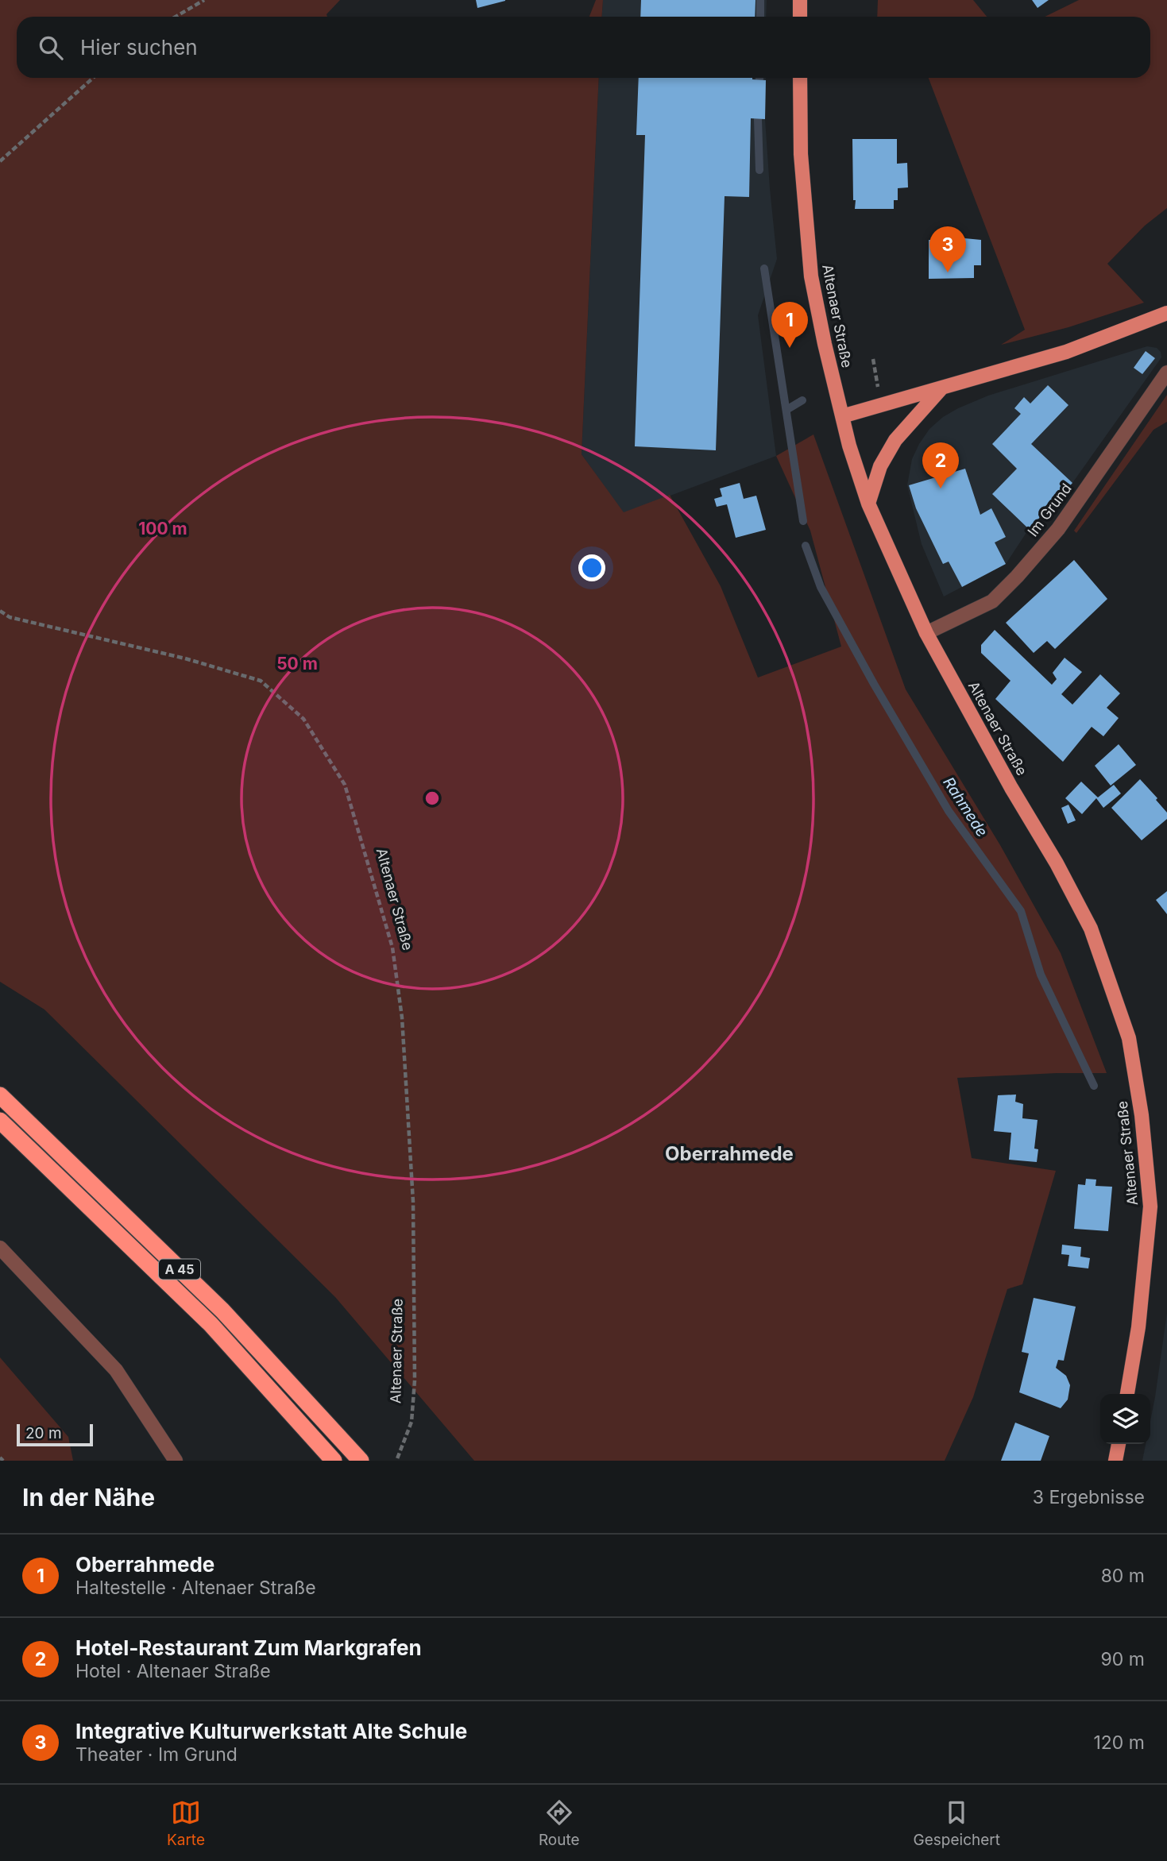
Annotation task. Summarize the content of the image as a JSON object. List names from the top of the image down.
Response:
{
  "streets": {
    "highway": ["A 45"],
    "main road": ["Altenaer Straße"],
    "street": ["Im Grund"]
  },
  "crossings": [
    ["Altenaer Straße", "Im Grund"]
  ],
  "districts": ["Oberrahmede"],
  "water": ["Rahmede"],
  "scale_bar": "20 m",
  "page": {
    "search": "Hier suchen",
    "pins": ["3", "1", "2"],
    "scale": "20 m",
    "heading": ["In der Nähe", "3 Ergebnisse"],
    "list": [
      {
        "mark": "1",
        "name": "Oberrahmede",
        "note": "Haltestelle · Altenaer Straße",
        "value": "80 m"
      },
      {
        "mark": "2",
        "name": "Hotel-Restaurant Zum Markgrafen",
        "note": "Hotel · Altenaer Straße",
        "value": "90 m"
      },
      {
        "mark": "3",
        "name": "Integrative Kulturwerkstatt Alte Schule",
        "note": "Theater · Im Grund",
        "value": "120 m"
      }
    ],
    "nav": ["Karte", "Route", "Gespeichert"]
  },
  "rings": ["100 m", "50 m"]
}
